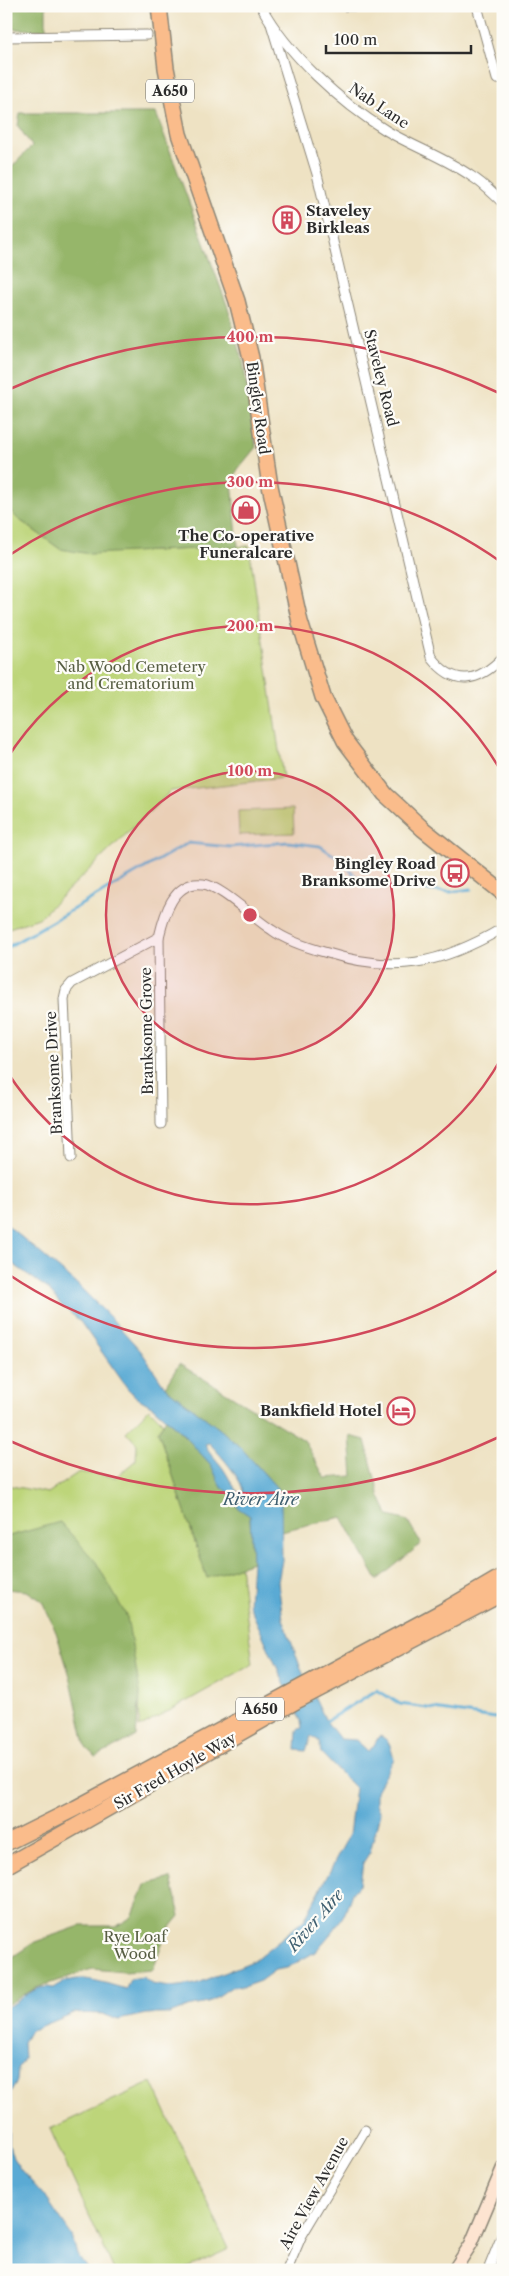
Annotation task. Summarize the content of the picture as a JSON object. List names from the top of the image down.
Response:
{
  "streets": {
    "highway": ["A650", "Bingley Road", "Sir Fred Hoyle Way"],
    "street": [
      "Nab Lane",
      "Staveley Road",
      "Branksome Grove",
      "Branksome Drive",
      "Aire View Avenue"
    ]
  },
  "crossings": [
    ["Nab Lane", "Staveley Road"],
    ["Branksome Grove", "Branksome Drive"]
  ],
  "water": ["River Aire"],
  "parks": ["Nab Wood Cemetery and Crematorium", "Rye Loaf Wood"],
  "places": {
    "building": ["Staveley Birkleas"],
    "shop": ["The Co-operative Funeralcare"],
    "bus stop": ["Bingley Road Branksome Drive"],
    "hotel": ["Bankfield Hotel"]
  },
  "scale_bar": "100 m",
  "rings": [
    "400 m",
    "300 m",
    "200 m",
    "100 m"
  ]
}
